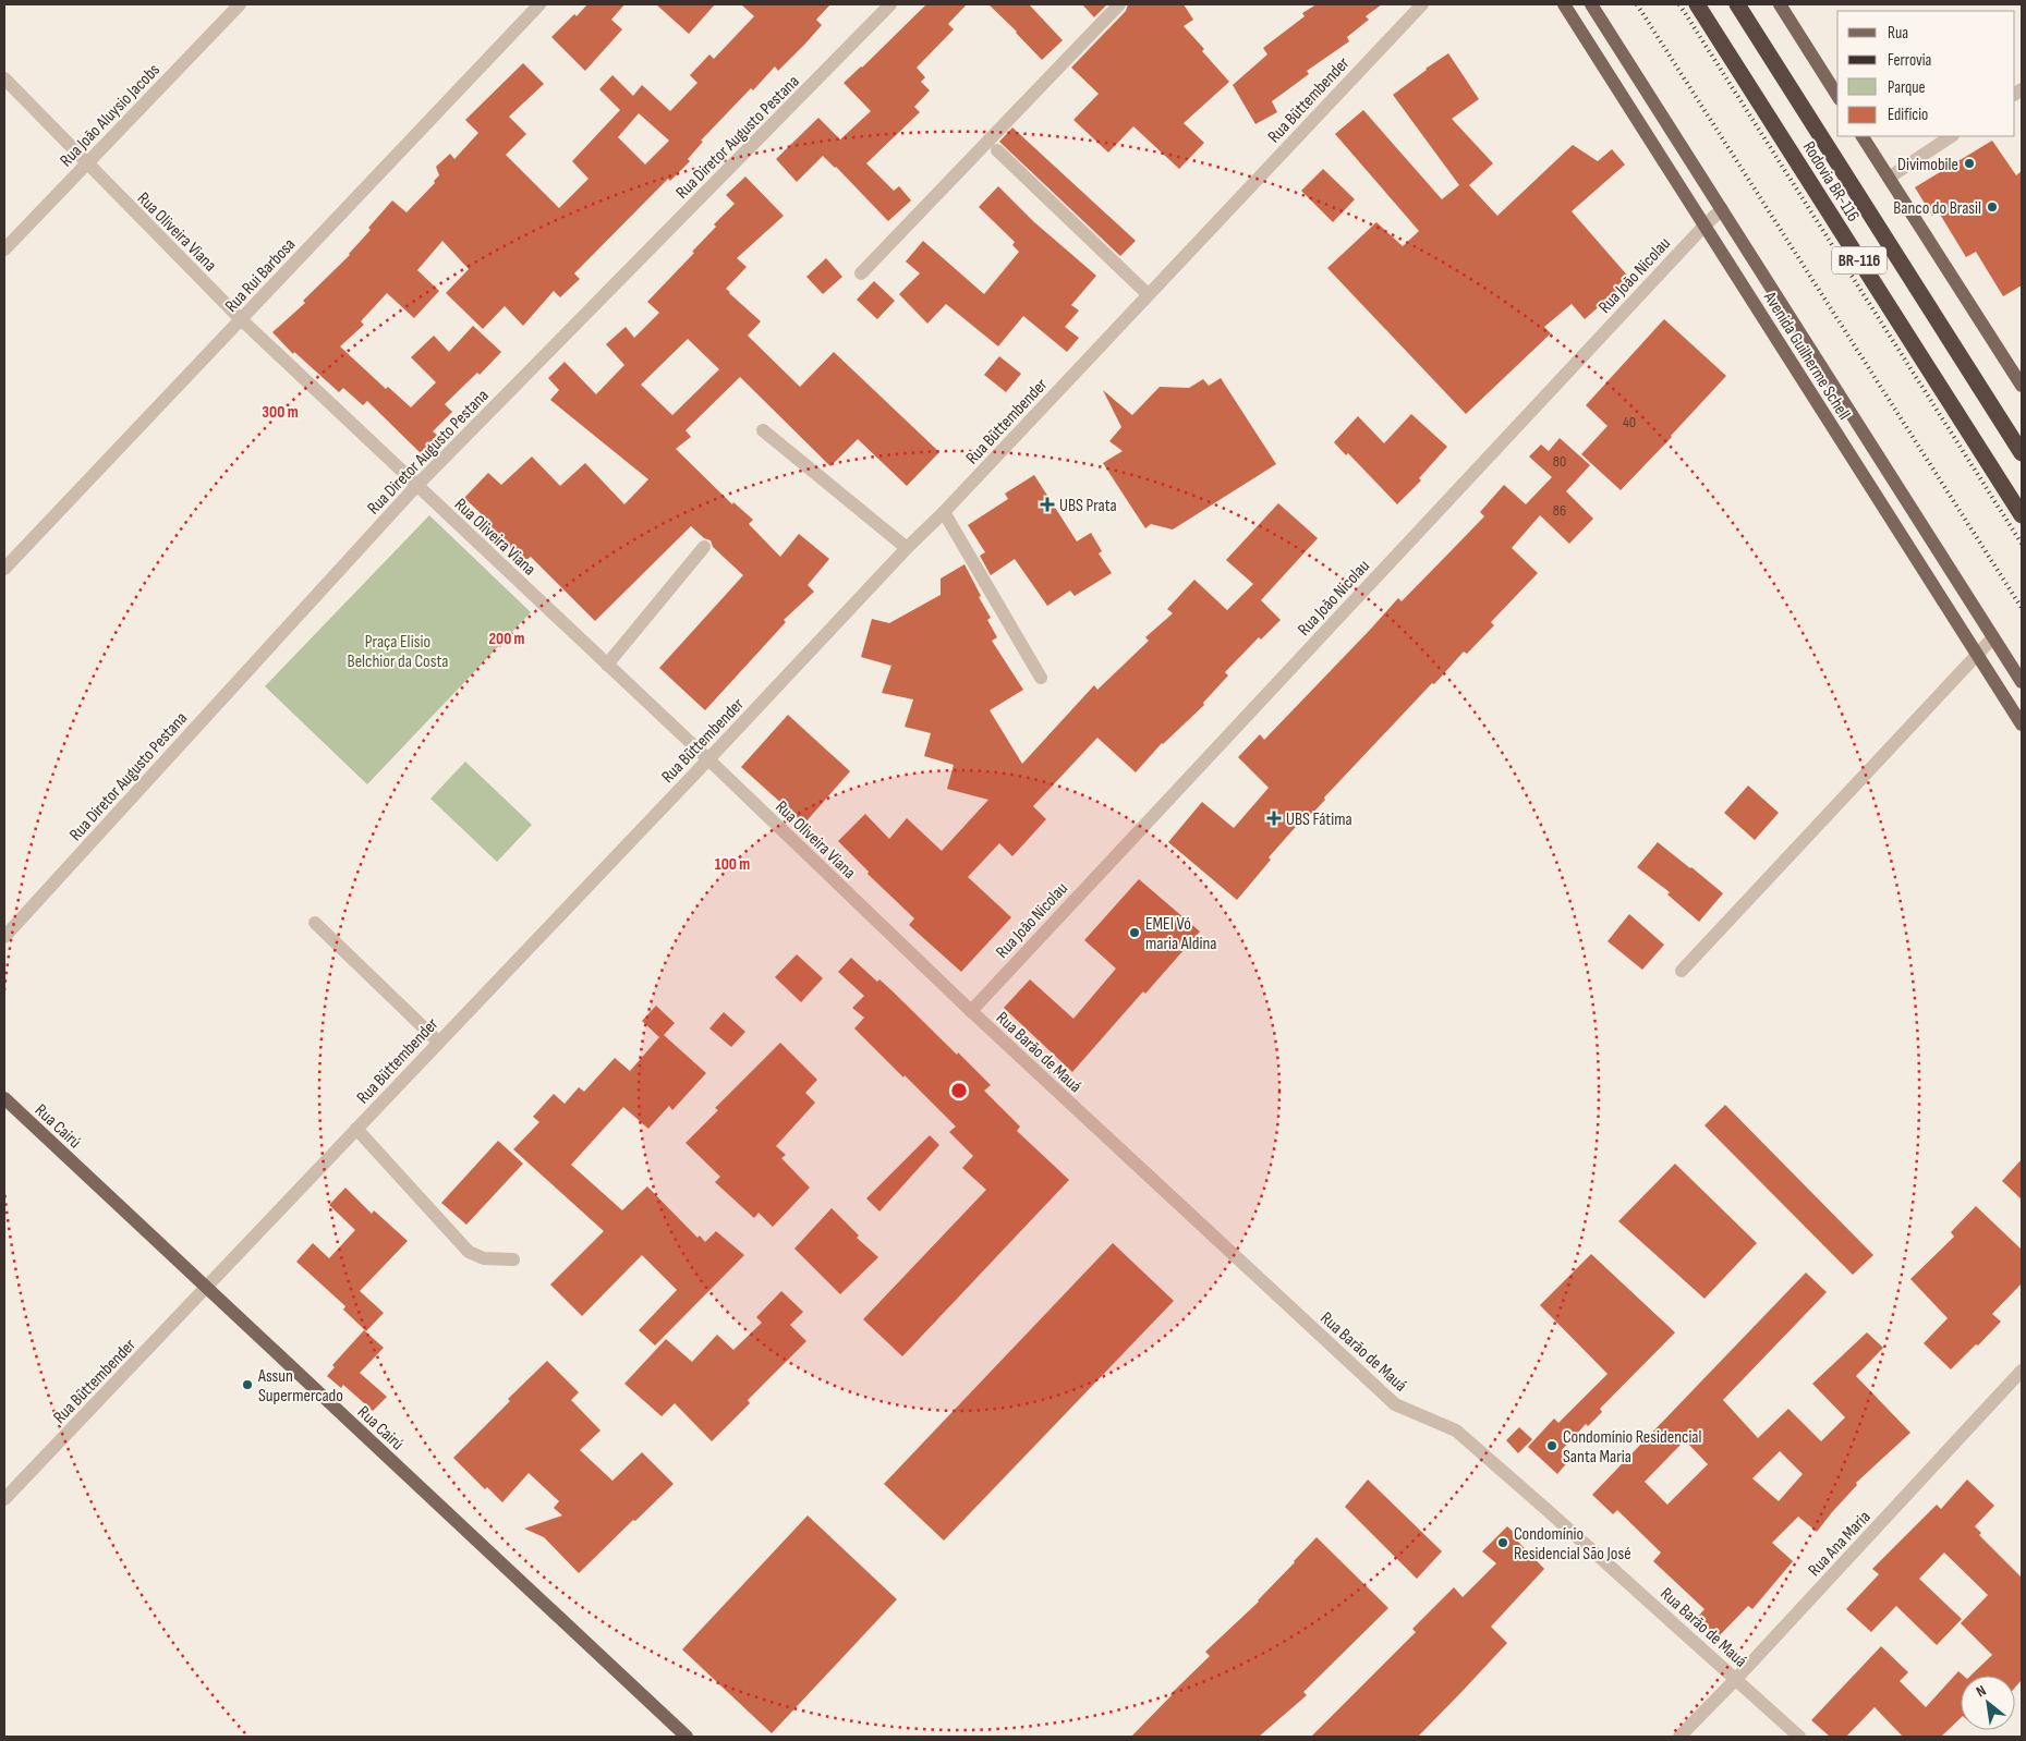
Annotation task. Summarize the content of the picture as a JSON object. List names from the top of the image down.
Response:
{
  "streets": {
    "highway": ["Rodovia BR-116", "BR-116"],
    "main road": ["Avenida Guilherme Schell", "Rua Cairú"],
    "street": [
      "Rua Büttembender",
      "Rua João Aluysio Jacobs",
      "Rua Diretor Augusto Pestana",
      "Rua Oliveira Viana",
      "Rua Rui Barbosa",
      "Rua João Nicolau",
      "Rua Barão de Mauá",
      "Rua Ana Maria"
    ]
  },
  "crossings": [
    ["Rua Büttembender", "Rua Oliveira Viana"],
    ["Rua Büttembender", "Rua Cairú"],
    ["Rua João Aluysio Jacobs", "Rua Oliveira Viana"],
    ["Rua Diretor Augusto Pestana", "Rua Oliveira Viana"],
    ["Rua Oliveira Viana", "Rua Rui Barbosa"],
    ["Rua Oliveira Viana", "Rua João Nicolau"],
    ["Rua Oliveira Viana", "Rua Barão de Mauá"],
    ["Rua João Nicolau", "Avenida Guilherme Schell"],
    ["Rua João Nicolau", "Rua Barão de Mauá"],
    ["Rua Barão de Mauá", "Rua Ana Maria"]
  ],
  "parks": ["Praça Elisio Belchior da Costa"],
  "places": {
    "other": [
      "Divimobile",
      "Banco do Brasil",
      "EMEI Vó maria Aldina",
      "Assun Supermercado",
      "Condomínio Residencial Santa Maria",
      "Condomínio Residencial São José"
    ],
    "health": ["UBS Prata", "UBS Fátima"]
  },
  "house_numbers": ["40", "80", "86"],
  "legend": [
    "Rua",
    "Ferrovia",
    "Parque",
    "Edifício"
  ],
  "north": "top left",
  "rings": ["300 m", "200 m", "100 m"]
}
